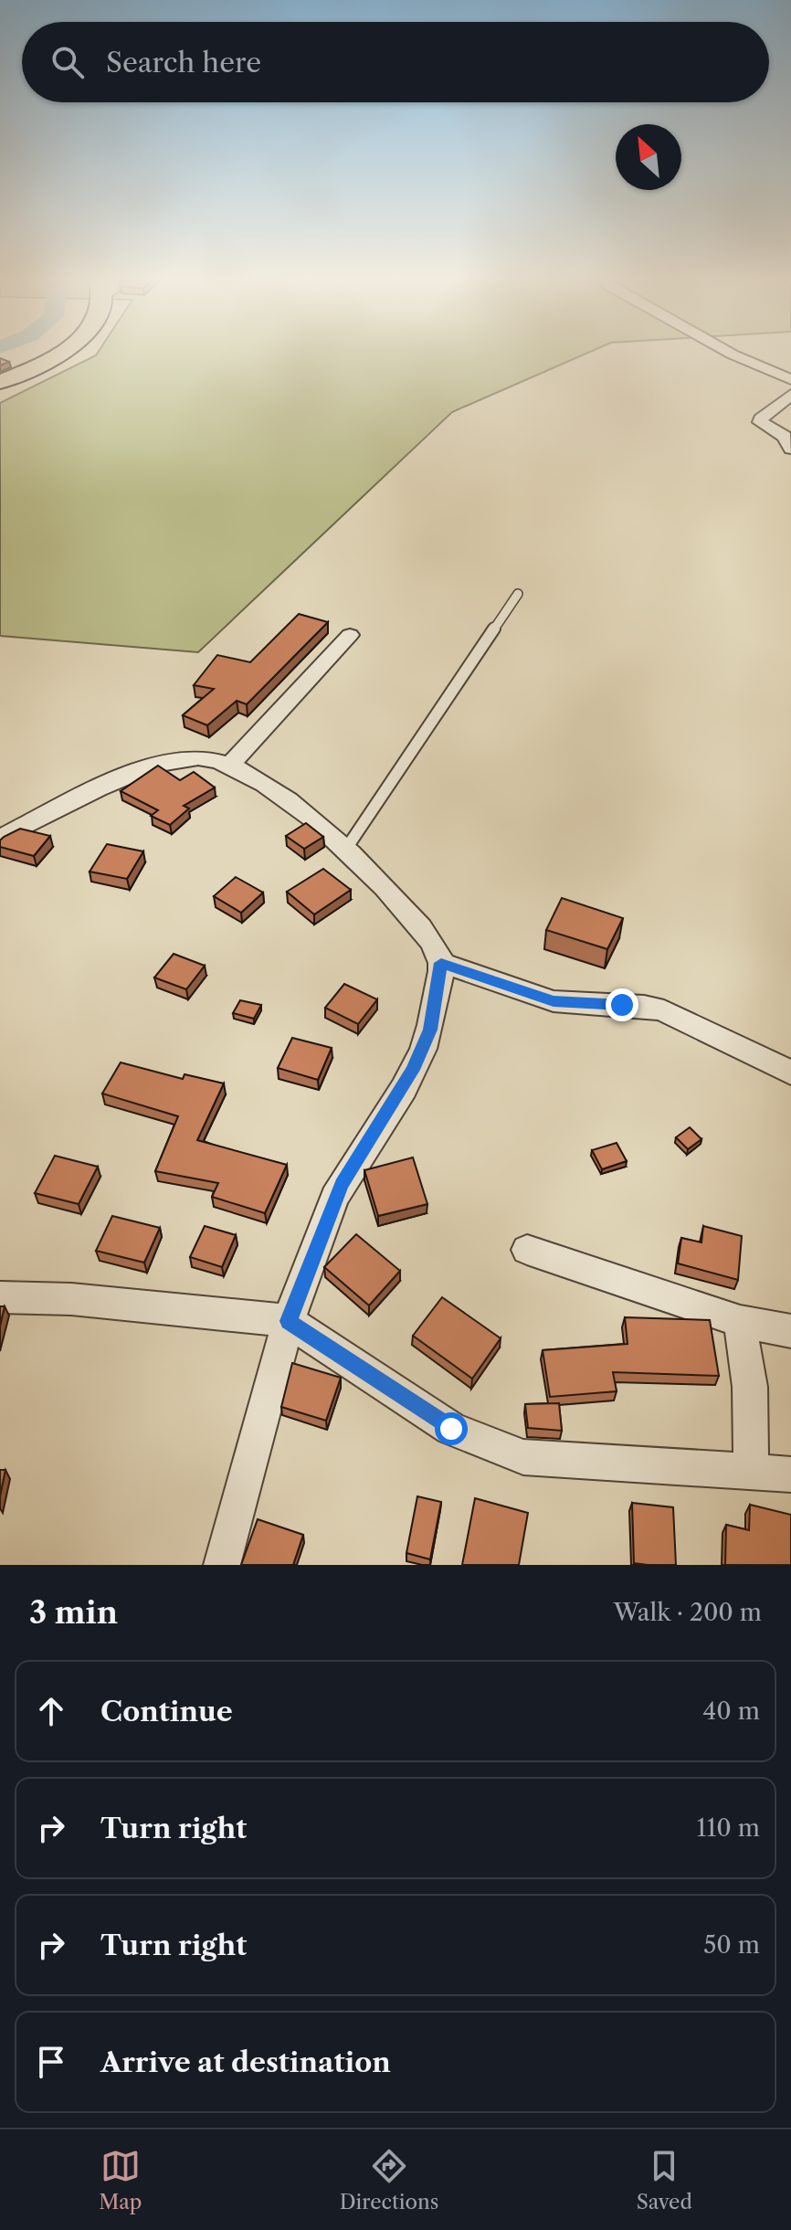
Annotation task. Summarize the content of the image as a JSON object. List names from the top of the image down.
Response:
{
  "north": "top left",
  "page": {
    "search": "Search here",
    "heading": ["3 min", "Walk · 200 m"],
    "list": [
      ["Continue", "40 m"],
      ["Turn right", "110 m"],
      ["Turn right", "50 m"],
      "Arrive at destination"
    ],
    "nav": ["Map", "Directions", "Saved"]
  }
}
